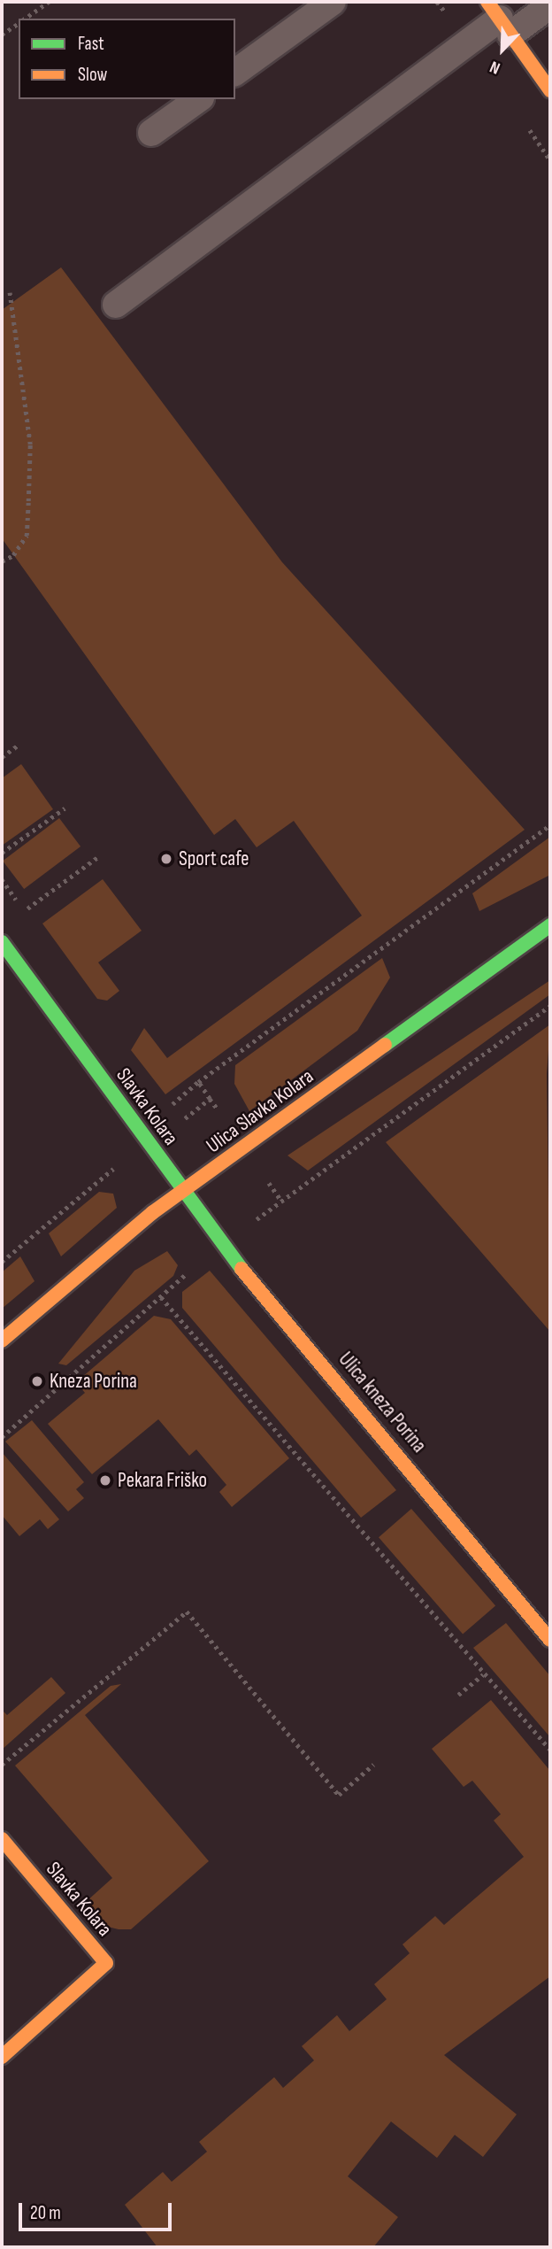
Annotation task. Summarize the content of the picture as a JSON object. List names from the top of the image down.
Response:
{
  "streets": {
    "street": ["Slavka Kolara", "Ulica Slavka Kolara", "Ulica kneza Porina"]
  },
  "crossings": [
    ["Slavka Kolara", "Ulica Slavka Kolara"],
    ["Slavka Kolara", "Ulica kneza Porina"],
    ["Ulica Slavka Kolara", "Ulica kneza Porina"]
  ],
  "places": ["Sport cafe", "Kneza Porina", "Pekara Friško"],
  "legend": ["Fast", "Slow"],
  "scale_bar": "20 m",
  "north": "bottom left"
}
